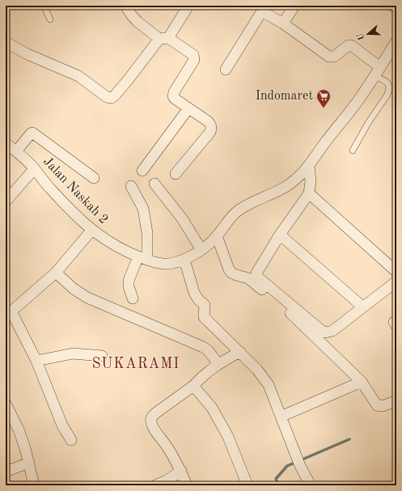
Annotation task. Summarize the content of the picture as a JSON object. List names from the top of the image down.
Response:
{
  "streets": {
    "street": ["Jalan Naskah 2"]
  },
  "districts": ["SUKARAMI"],
  "places": {
    "supermarket": ["Indomaret"]
  },
  "north": "left"
}
